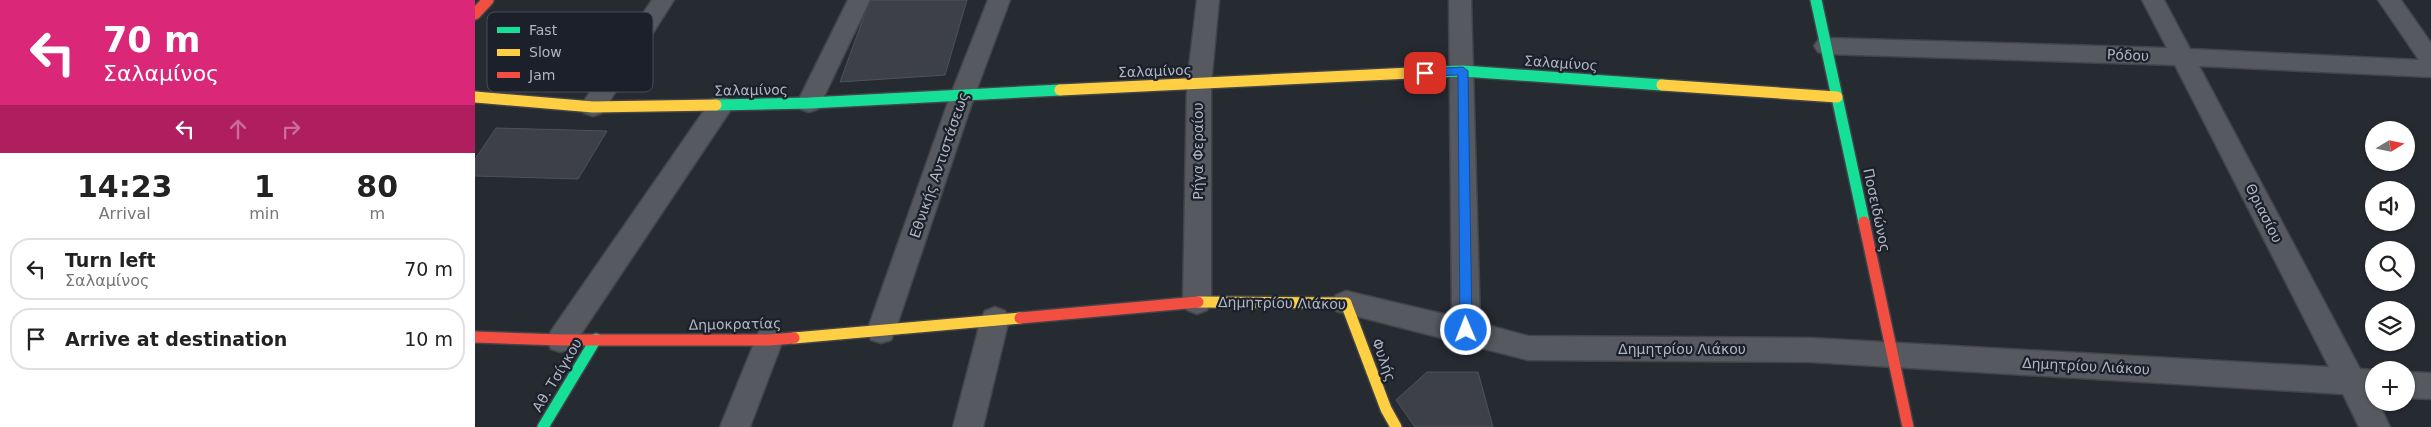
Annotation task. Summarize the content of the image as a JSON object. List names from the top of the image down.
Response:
{
  "streets": {
    "street": [
      "Ρόδου",
      "Σαλαμίνος",
      "Ρήγα Φεραίου",
      "Εθνικής Αντιστάσεως",
      "Ποσειδώνος",
      "Θριασίου",
      "Δημητρίου Λιάκου",
      "Δημοκρατίας",
      "Φυλής",
      "Αθ. Τσίγκου"
    ]
  },
  "crossings": [
    ["Ρόδου", "Ποσειδώνος"],
    ["Ρόδου", "Θριασίου"],
    ["Σαλαμίνος", "Ρήγα Φεραίου"],
    ["Σαλαμίνος", "Εθνικής Αντιστάσεως"],
    ["Σαλαμίνος", "Ποσειδώνος"],
    ["Ρήγα Φεραίου", "Δημητρίου Λιάκου"],
    ["Εθνικής Αντιστάσεως", "Δημοκρατίας"],
    ["Ποσειδώνος", "Δημητρίου Λιάκου"],
    ["Θριασίου", "Δημητρίου Λιάκου"],
    ["Δημητρίου Λιάκου", "Δημοκρατίας"],
    ["Δημητρίου Λιάκου", "Φυλής"],
    ["Δημοκρατίας", "Αθ. Τσίγκου"]
  ],
  "legend": ["Fast", "Slow", "Jam"],
  "north": "right",
  "page": {
    "turn": ["70 m", "Σαλαμίνος"],
    "map_buttons": "+",
    "eta": [
      "14:23",
      "Arrival",
      "1",
      "min",
      "80",
      "m"
    ],
    "list": [
      {
        "name": "Turn left",
        "note": "Σαλαμίνος",
        "value": "70 m"
      },
      {
        "name": "Arrive at destination",
        "value": "10 m"
      }
    ]
  }
}
